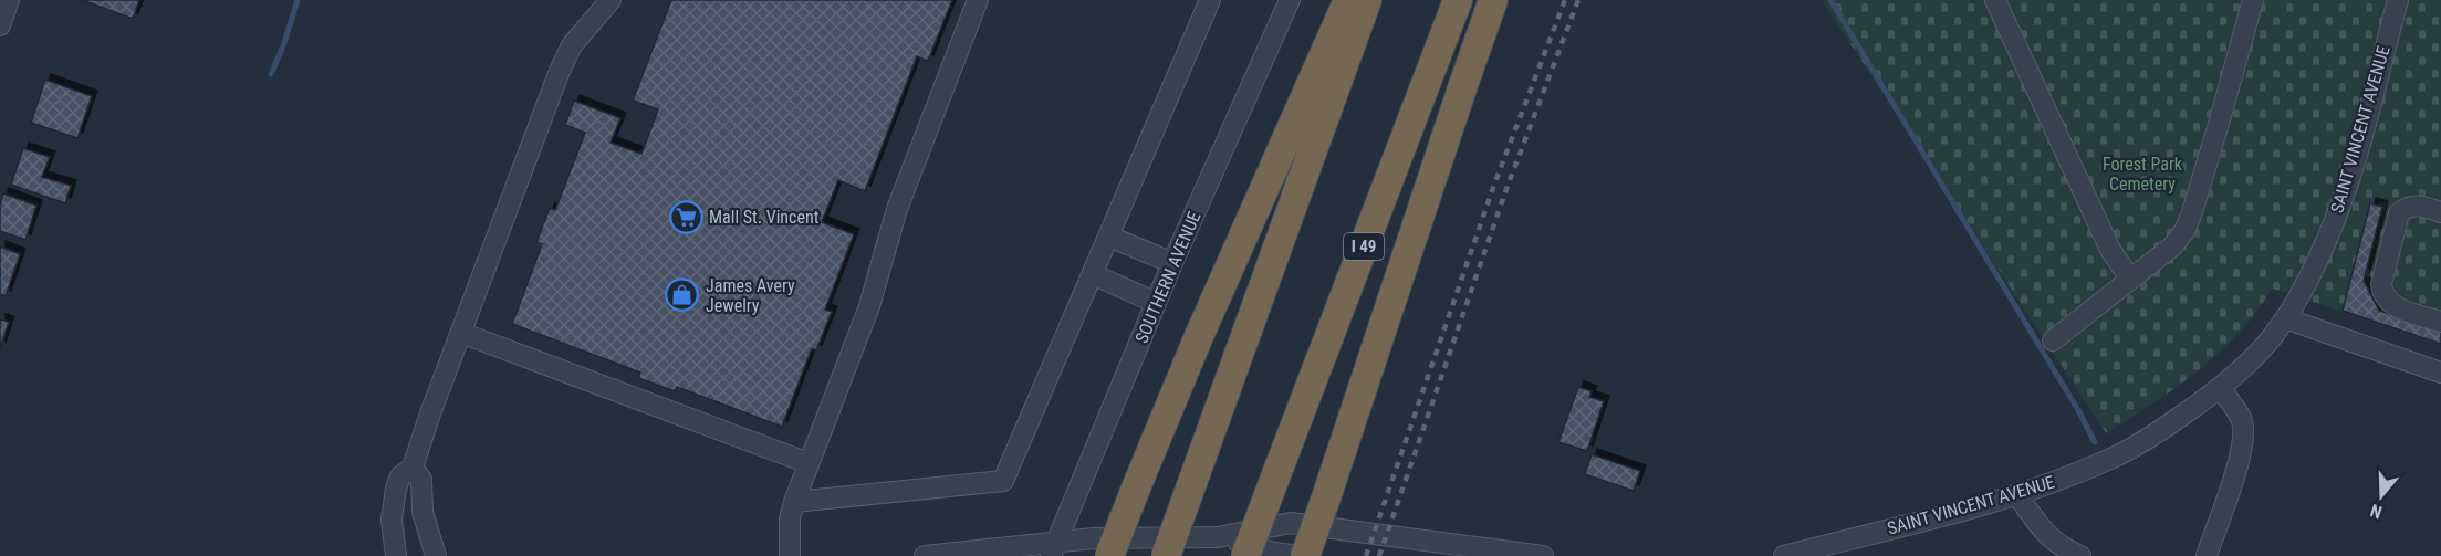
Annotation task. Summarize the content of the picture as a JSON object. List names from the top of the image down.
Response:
{
  "streets": {
    "highway": ["I 49"],
    "street": ["SAINT VINCENT AVENUE", "SOUTHERN AVENUE"]
  },
  "parks": ["Forest Park Cemetery"],
  "places": {
    "supermarket": ["Mall St. Vincent"],
    "shop": ["James Avery Jewelry"]
  },
  "north": "bottom"
}
